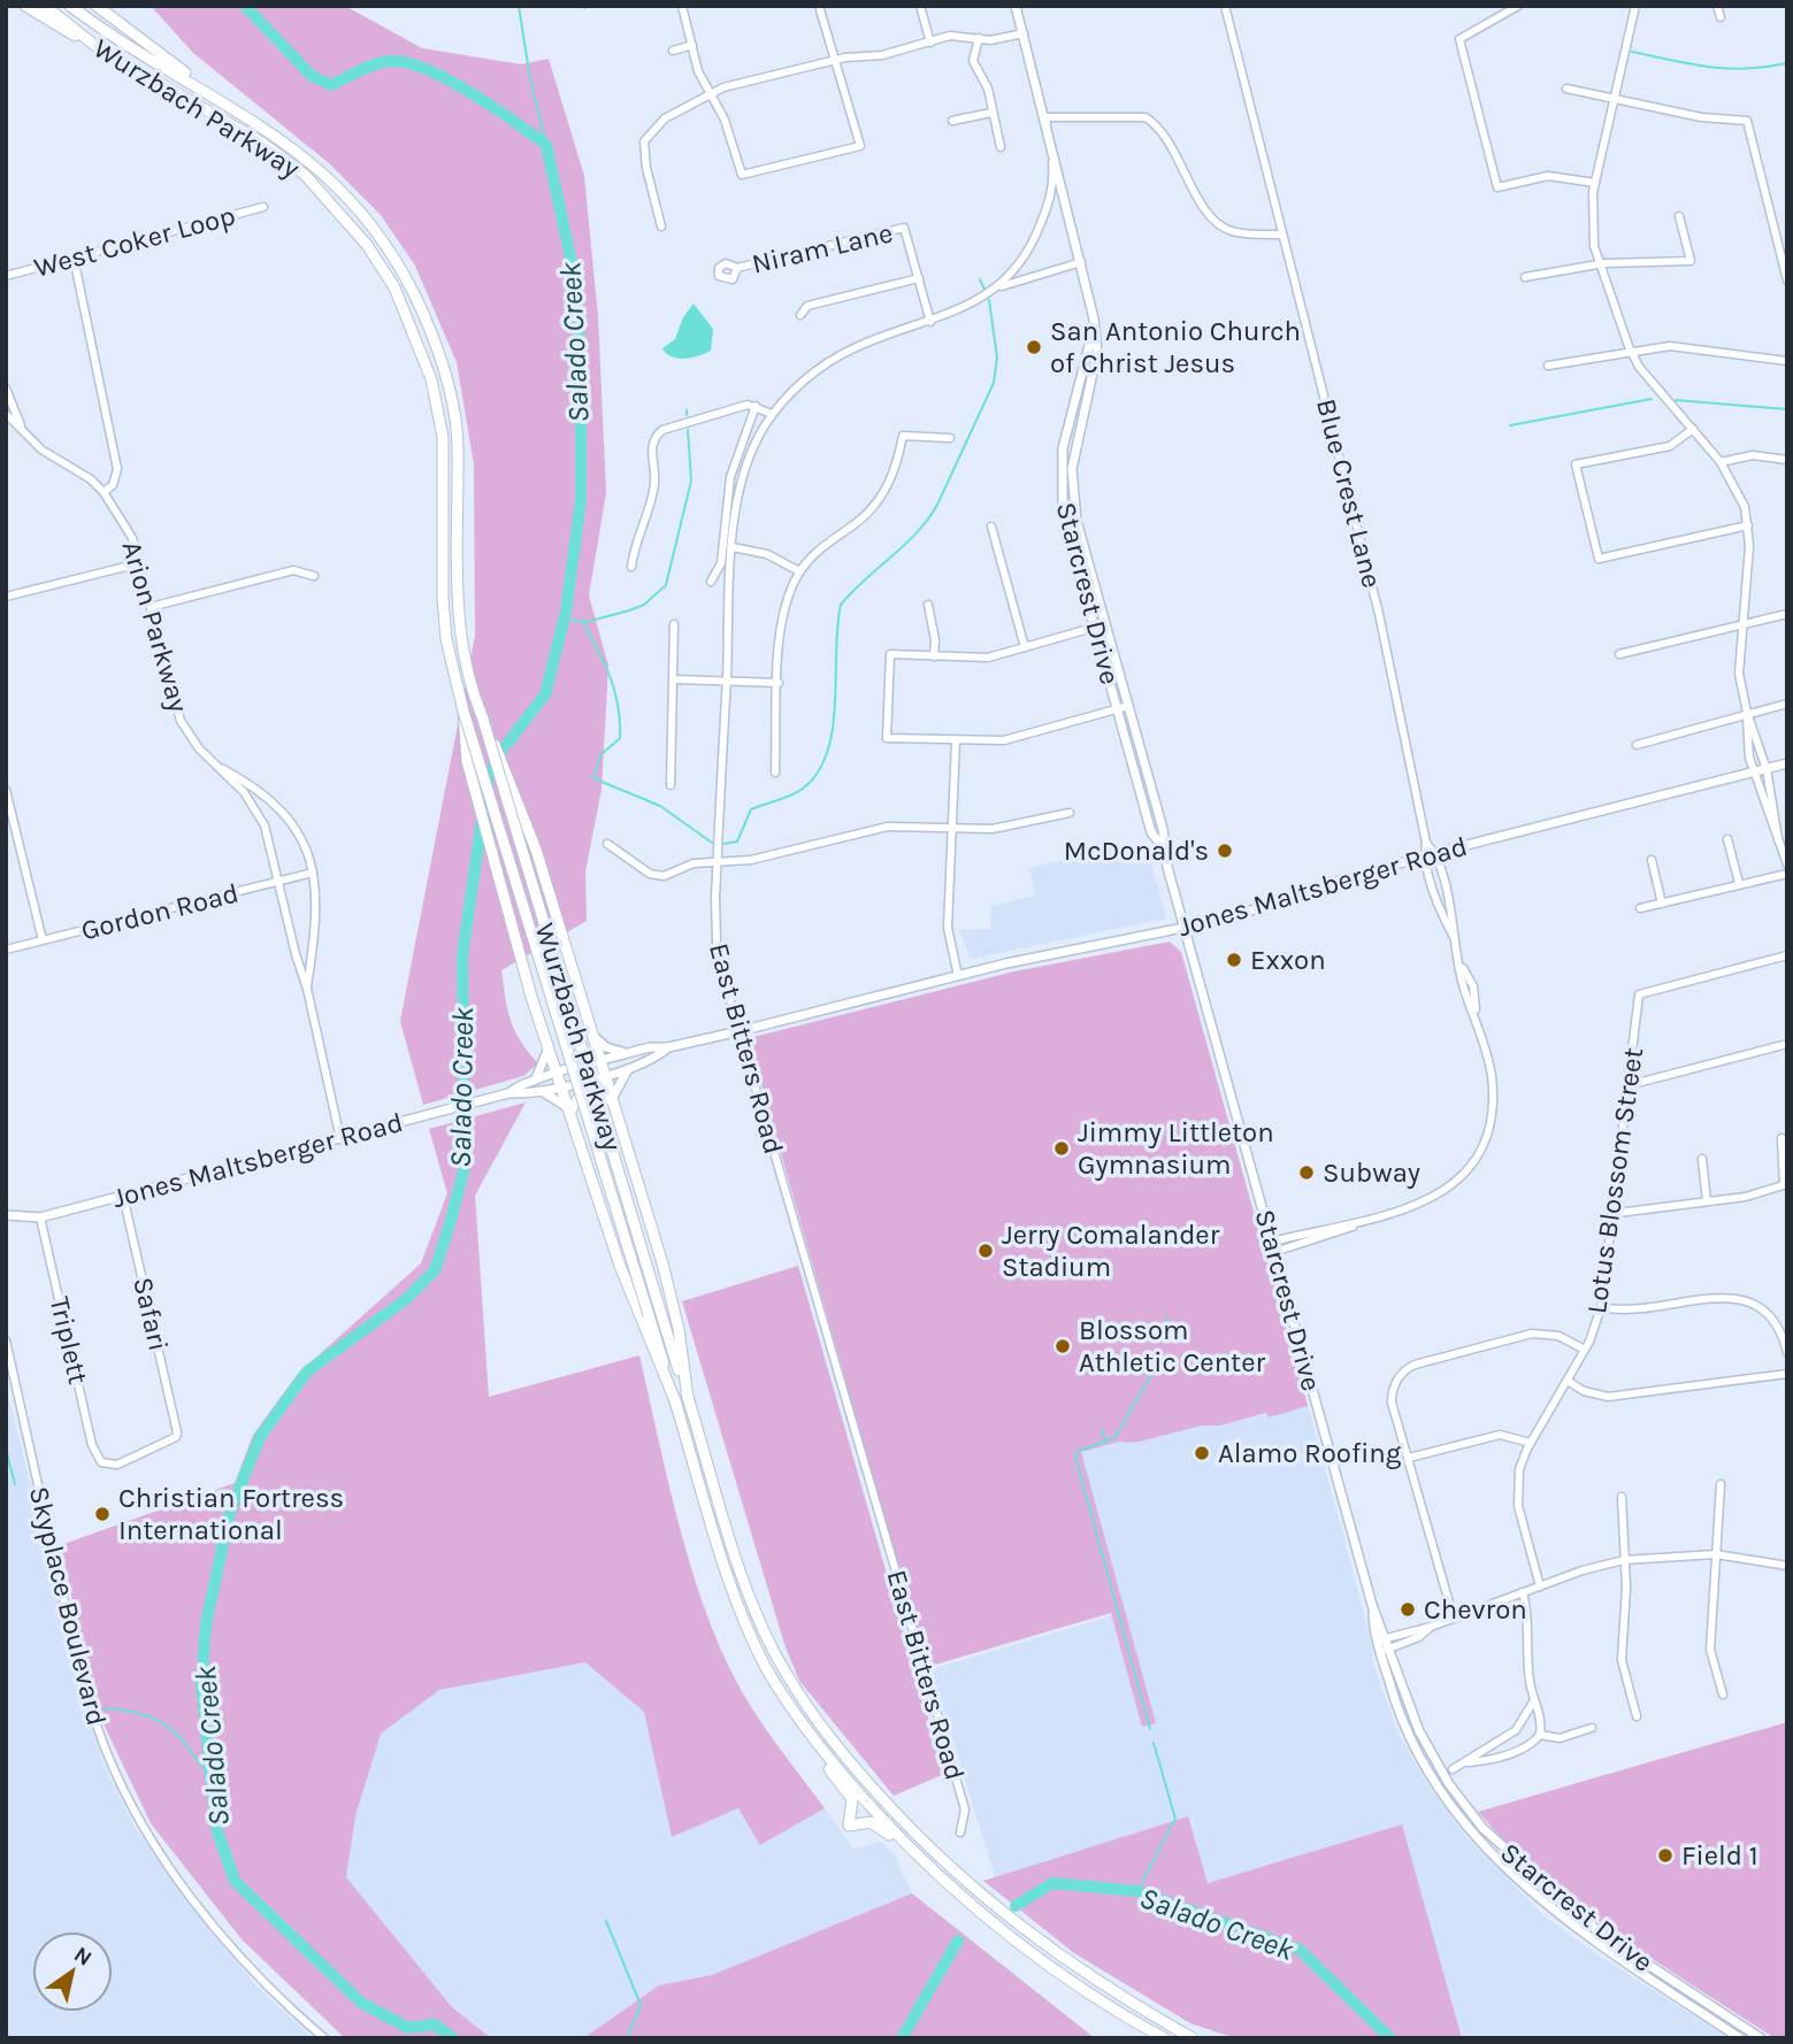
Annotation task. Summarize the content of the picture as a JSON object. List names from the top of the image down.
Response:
{
  "streets": {
    "highway": ["Wurzbach Parkway"],
    "main road": ["Starcrest Drive", "Jones Maltsberger Road"],
    "street": [
      "West Coker Loop",
      "Niram Lane",
      "Blue Crest Lane",
      "Arion Parkway",
      "Gordon Road",
      "East Bitters Road",
      "Lotus Blossom Street",
      "Safari",
      "Triplett",
      "Skyplace Boulevard"
    ]
  },
  "crossings": [
    ["Blue Crest Lane", "Starcrest Drive"],
    ["Blue Crest Lane", "Jones Maltsberger Road"],
    ["Starcrest Drive", "Jones Maltsberger Road"],
    ["Arion Parkway", "Jones Maltsberger Road"],
    ["Arion Parkway", "Gordon Road"],
    ["Jones Maltsberger Road", "East Bitters Road"],
    ["Jones Maltsberger Road", "Safari"],
    ["Jones Maltsberger Road", "Triplett"],
    ["Safari", "Triplett"]
  ],
  "water": ["Salado Creek"],
  "places": [
    "San Antonio Church of Christ Jesus",
    "McDonald's",
    "Exxon",
    "Jimmy Littleton Gymnasium",
    "Subway",
    "Jerry Comalander Stadium",
    "Blossom Athletic Center",
    "Alamo Roofing",
    "Christian Fortress International",
    "Chevron",
    "Field 1"
  ],
  "north": "top right"
}
